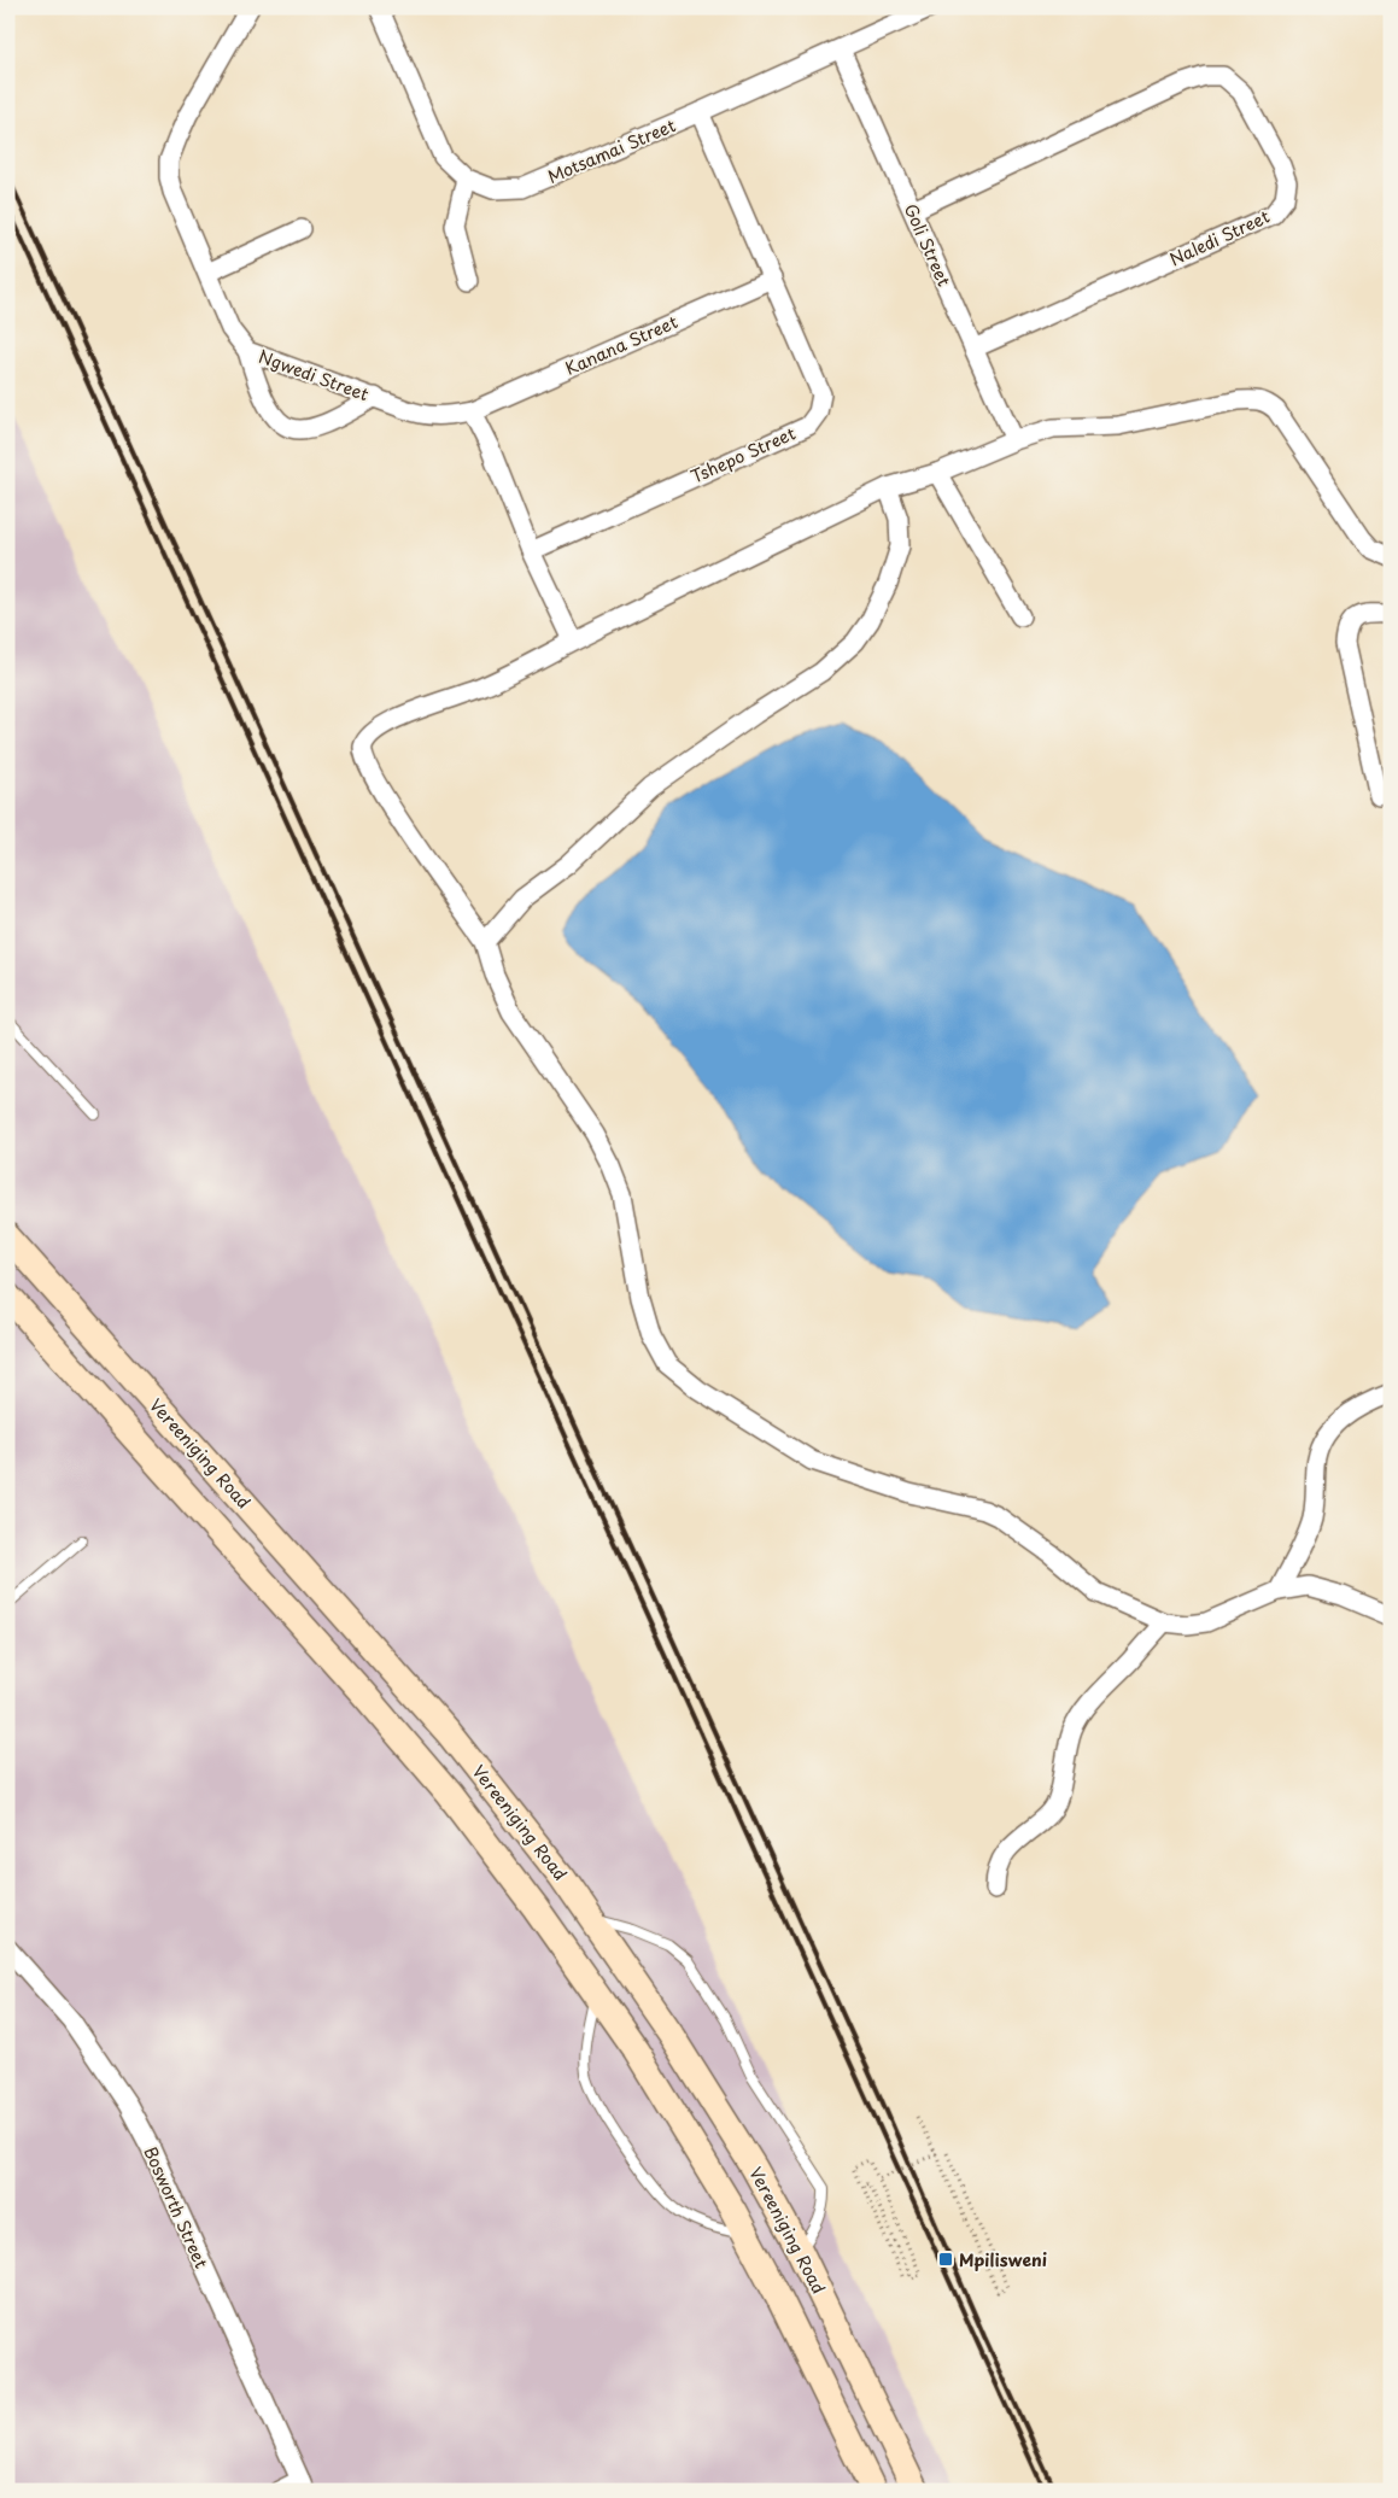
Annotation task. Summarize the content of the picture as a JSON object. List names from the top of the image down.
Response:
{
  "streets": {
    "main road": ["Vereeniging Road"],
    "street": [
      "Motsamai Street",
      "Naledi Street",
      "Goli Street",
      "Kanana Street",
      "Ngwedi Street",
      "Tshepo Street",
      "Bosworth Street"
    ]
  },
  "crossings": [
    ["Motsamai Street", "Goli Street"],
    ["Motsamai Street", "Tshepo Street"],
    ["Naledi Street", "Goli Street"],
    ["Kanana Street", "Ngwedi Street"],
    ["Kanana Street", "Tshepo Street"]
  ],
  "places": {
    "transit": ["Mpilisweni"]
  }
}
